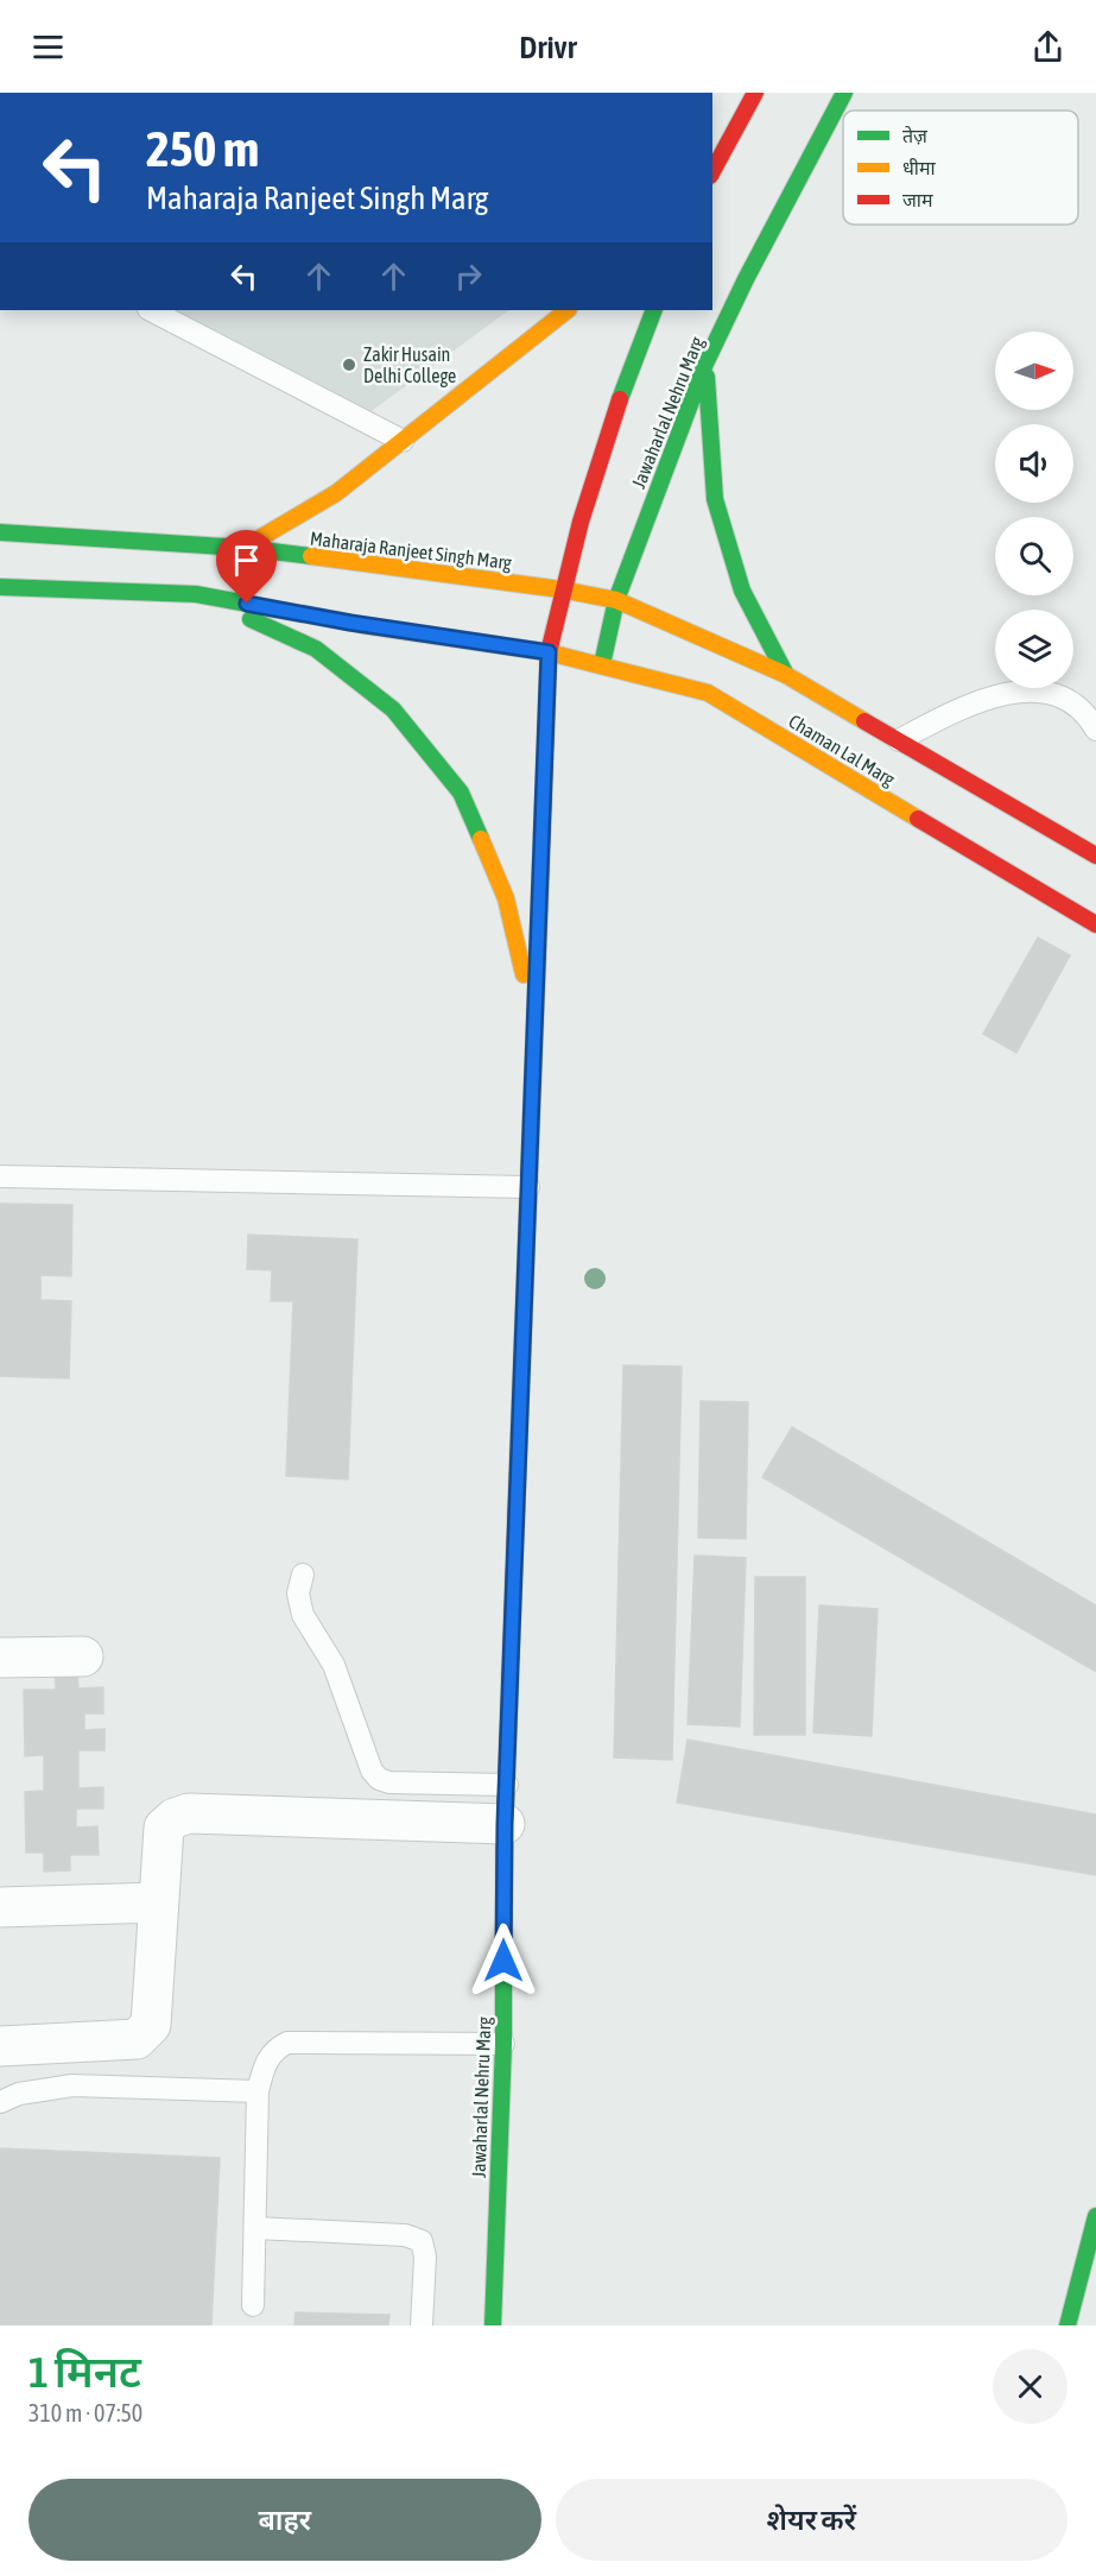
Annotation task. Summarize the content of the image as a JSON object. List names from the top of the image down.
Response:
{
  "streets": {
    "main road": ["Jawaharlal Nehru Marg", "Maharaja Ranjeet Singh Marg", "Chaman Lal Marg"]
  },
  "crossings": [
    ["Jawaharlal Nehru Marg", "Maharaja Ranjeet Singh Marg"],
    ["Jawaharlal Nehru Marg", "Chaman Lal Marg"]
  ],
  "places": ["Zakir Husain Delhi College"],
  "legend": ["तेज़", "धीमा", "जाम"],
  "north": "right",
  "page": {
    "header": "Drivr",
    "turn": ["250 m", "Maharaja Ranjeet Singh Marg"],
    "heading": ["1 मिनट", "310 m · 07:50"],
    "buttons": ["बाहर", "शेयर करें"]
  }
}
